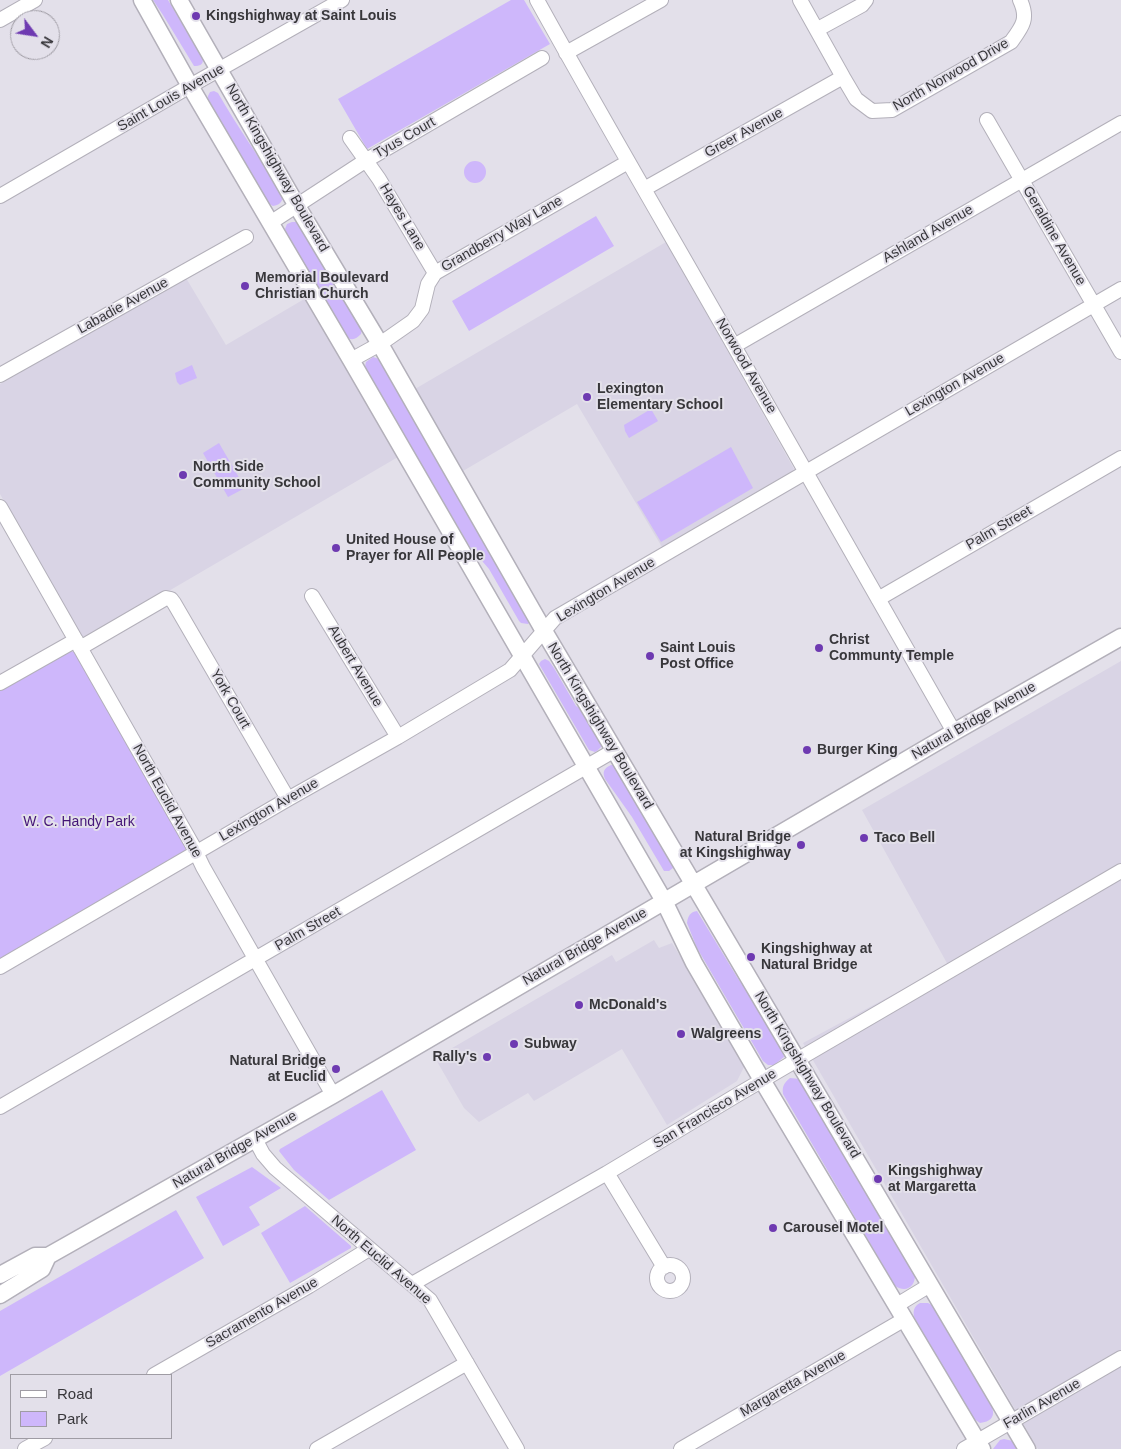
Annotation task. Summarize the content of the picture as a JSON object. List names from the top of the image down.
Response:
{
  "streets": {
    "main road": ["North Kingshighway Boulevard", "Natural Bridge Avenue"],
    "street": [
      "North Norwood Drive",
      "Saint Louis Avenue",
      "Greer Avenue",
      "Tyus Court",
      "Hayes Lane",
      "Grandberry Way Lane",
      "Ashland Avenue",
      "Geraldine Avenue",
      "Labadie Avenue",
      "Norwood Avenue",
      "Lexington Avenue",
      "Palm Street",
      "Aubert Avenue",
      "York Court",
      "North Euclid Avenue",
      "San Francisco Avenue",
      "Sacramento Avenue",
      "Margaretta Avenue",
      "Farlin Avenue"
    ]
  },
  "crossings": [
    ["North Norwood Drive", "Greer Avenue"],
    ["Saint Louis Avenue", "North Kingshighway Boulevard"],
    ["Greer Avenue", "Norwood Avenue"],
    ["Tyus Court", "North Kingshighway Boulevard"],
    ["Tyus Court", "Hayes Lane"],
    ["North Kingshighway Boulevard", "Grandberry Way Lane"],
    ["North Kingshighway Boulevard", "Lexington Avenue"],
    ["North Kingshighway Boulevard", "Palm Street"],
    ["North Kingshighway Boulevard", "Natural Bridge Avenue"],
    ["North Kingshighway Boulevard", "San Francisco Avenue"],
    ["North Kingshighway Boulevard", "Margaretta Avenue"],
    ["North Kingshighway Boulevard", "Farlin Avenue"],
    ["Hayes Lane", "Grandberry Way Lane"],
    ["Grandberry Way Lane", "Norwood Avenue"],
    ["Ashland Avenue", "Geraldine Avenue"],
    ["Ashland Avenue", "Norwood Avenue"],
    ["Geraldine Avenue", "Lexington Avenue"],
    ["Norwood Avenue", "Lexington Avenue"],
    ["Norwood Avenue", "Palm Street"],
    ["Norwood Avenue", "Natural Bridge Avenue"],
    ["Lexington Avenue", "Aubert Avenue"],
    ["Lexington Avenue", "York Court"],
    ["Lexington Avenue", "North Euclid Avenue"],
    ["Palm Street", "North Euclid Avenue"],
    ["York Court", "North Euclid Avenue"],
    ["Natural Bridge Avenue", "North Euclid Avenue"],
    ["North Euclid Avenue", "San Francisco Avenue"],
    ["North Euclid Avenue", "Sacramento Avenue"]
  ],
  "parks": ["W. C. Handy Park"],
  "places": [
    "Kingshighway at Saint Louis",
    "Memorial Boulevard Christian Church",
    "Lexington Elementary School",
    "North Side Community School",
    "United House of Prayer for All People",
    "Christ Communty Temple",
    "Saint Louis Post Office",
    "Burger King",
    "Taco Bell",
    "Natural Bridge at Kingshighway",
    "Kingshighway at Natural Bridge",
    "McDonald's",
    "Walgreens",
    "Subway",
    "Rally's",
    "Natural Bridge at Euclid",
    "Kingshighway at Margaretta",
    "Carousel Motel"
  ],
  "legend": ["Road", "Park"],
  "north": "bottom right"
}
